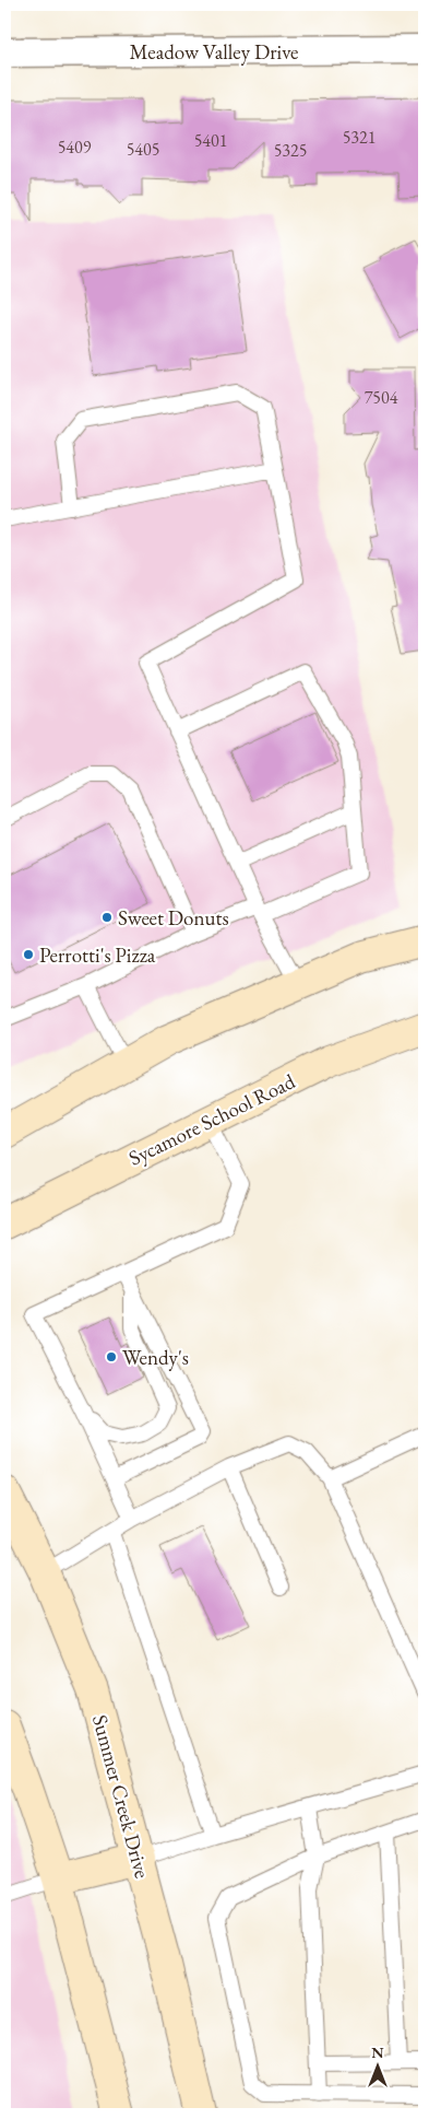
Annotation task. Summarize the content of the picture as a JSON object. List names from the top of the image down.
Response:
{
  "streets": {
    "main road": ["Sycamore School Road", "Summer Creek Drive"],
    "street": ["Meadow Valley Drive"]
  },
  "places": ["Sweet Donuts", "Perrotti's Pizza", "Wendy's"],
  "house_numbers": [
    "5321",
    "5401",
    "5409",
    "5405",
    "5325",
    "7504"
  ],
  "north": "top"
}
